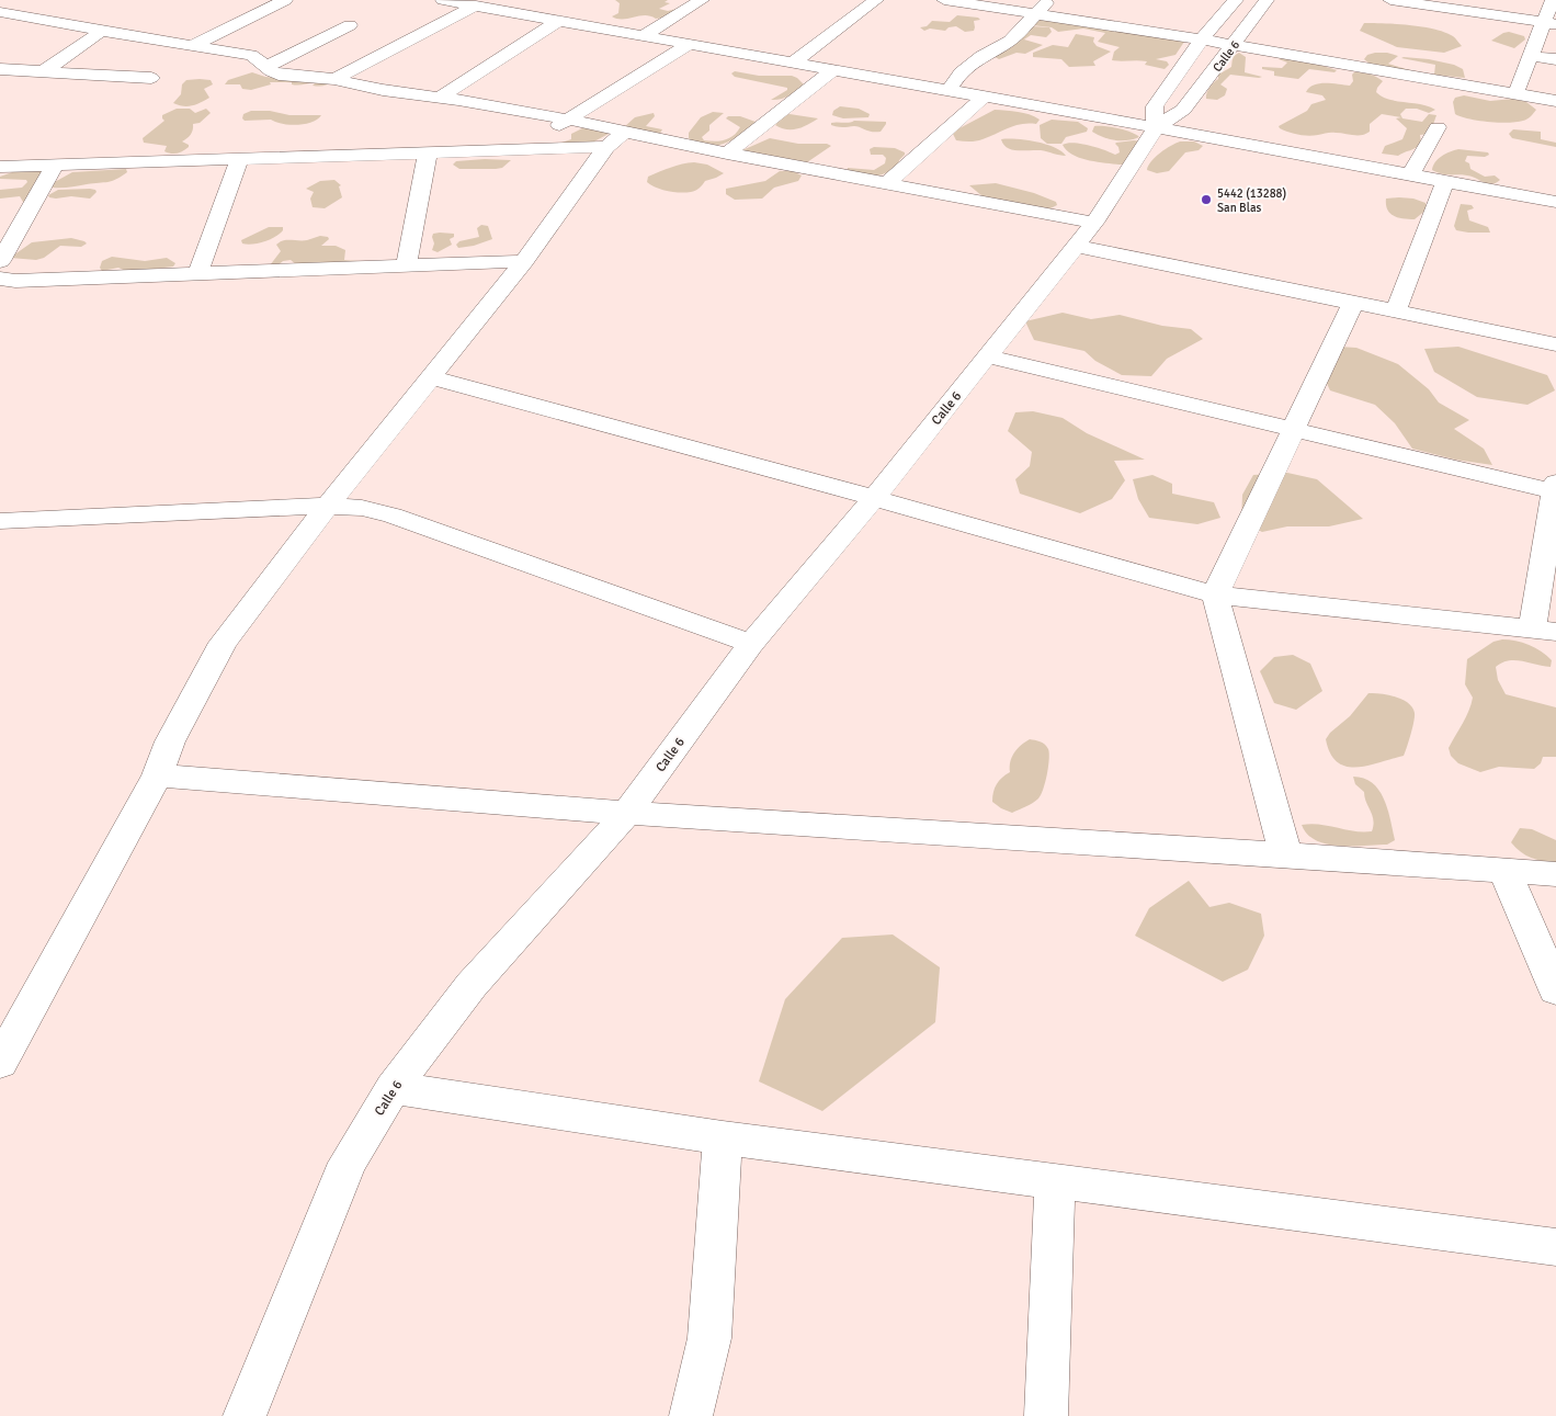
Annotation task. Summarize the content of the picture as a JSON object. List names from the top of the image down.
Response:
{
  "streets": {
    "street": ["Calle 6"]
  },
  "places": ["5442 (13288) San Blas"]
}
